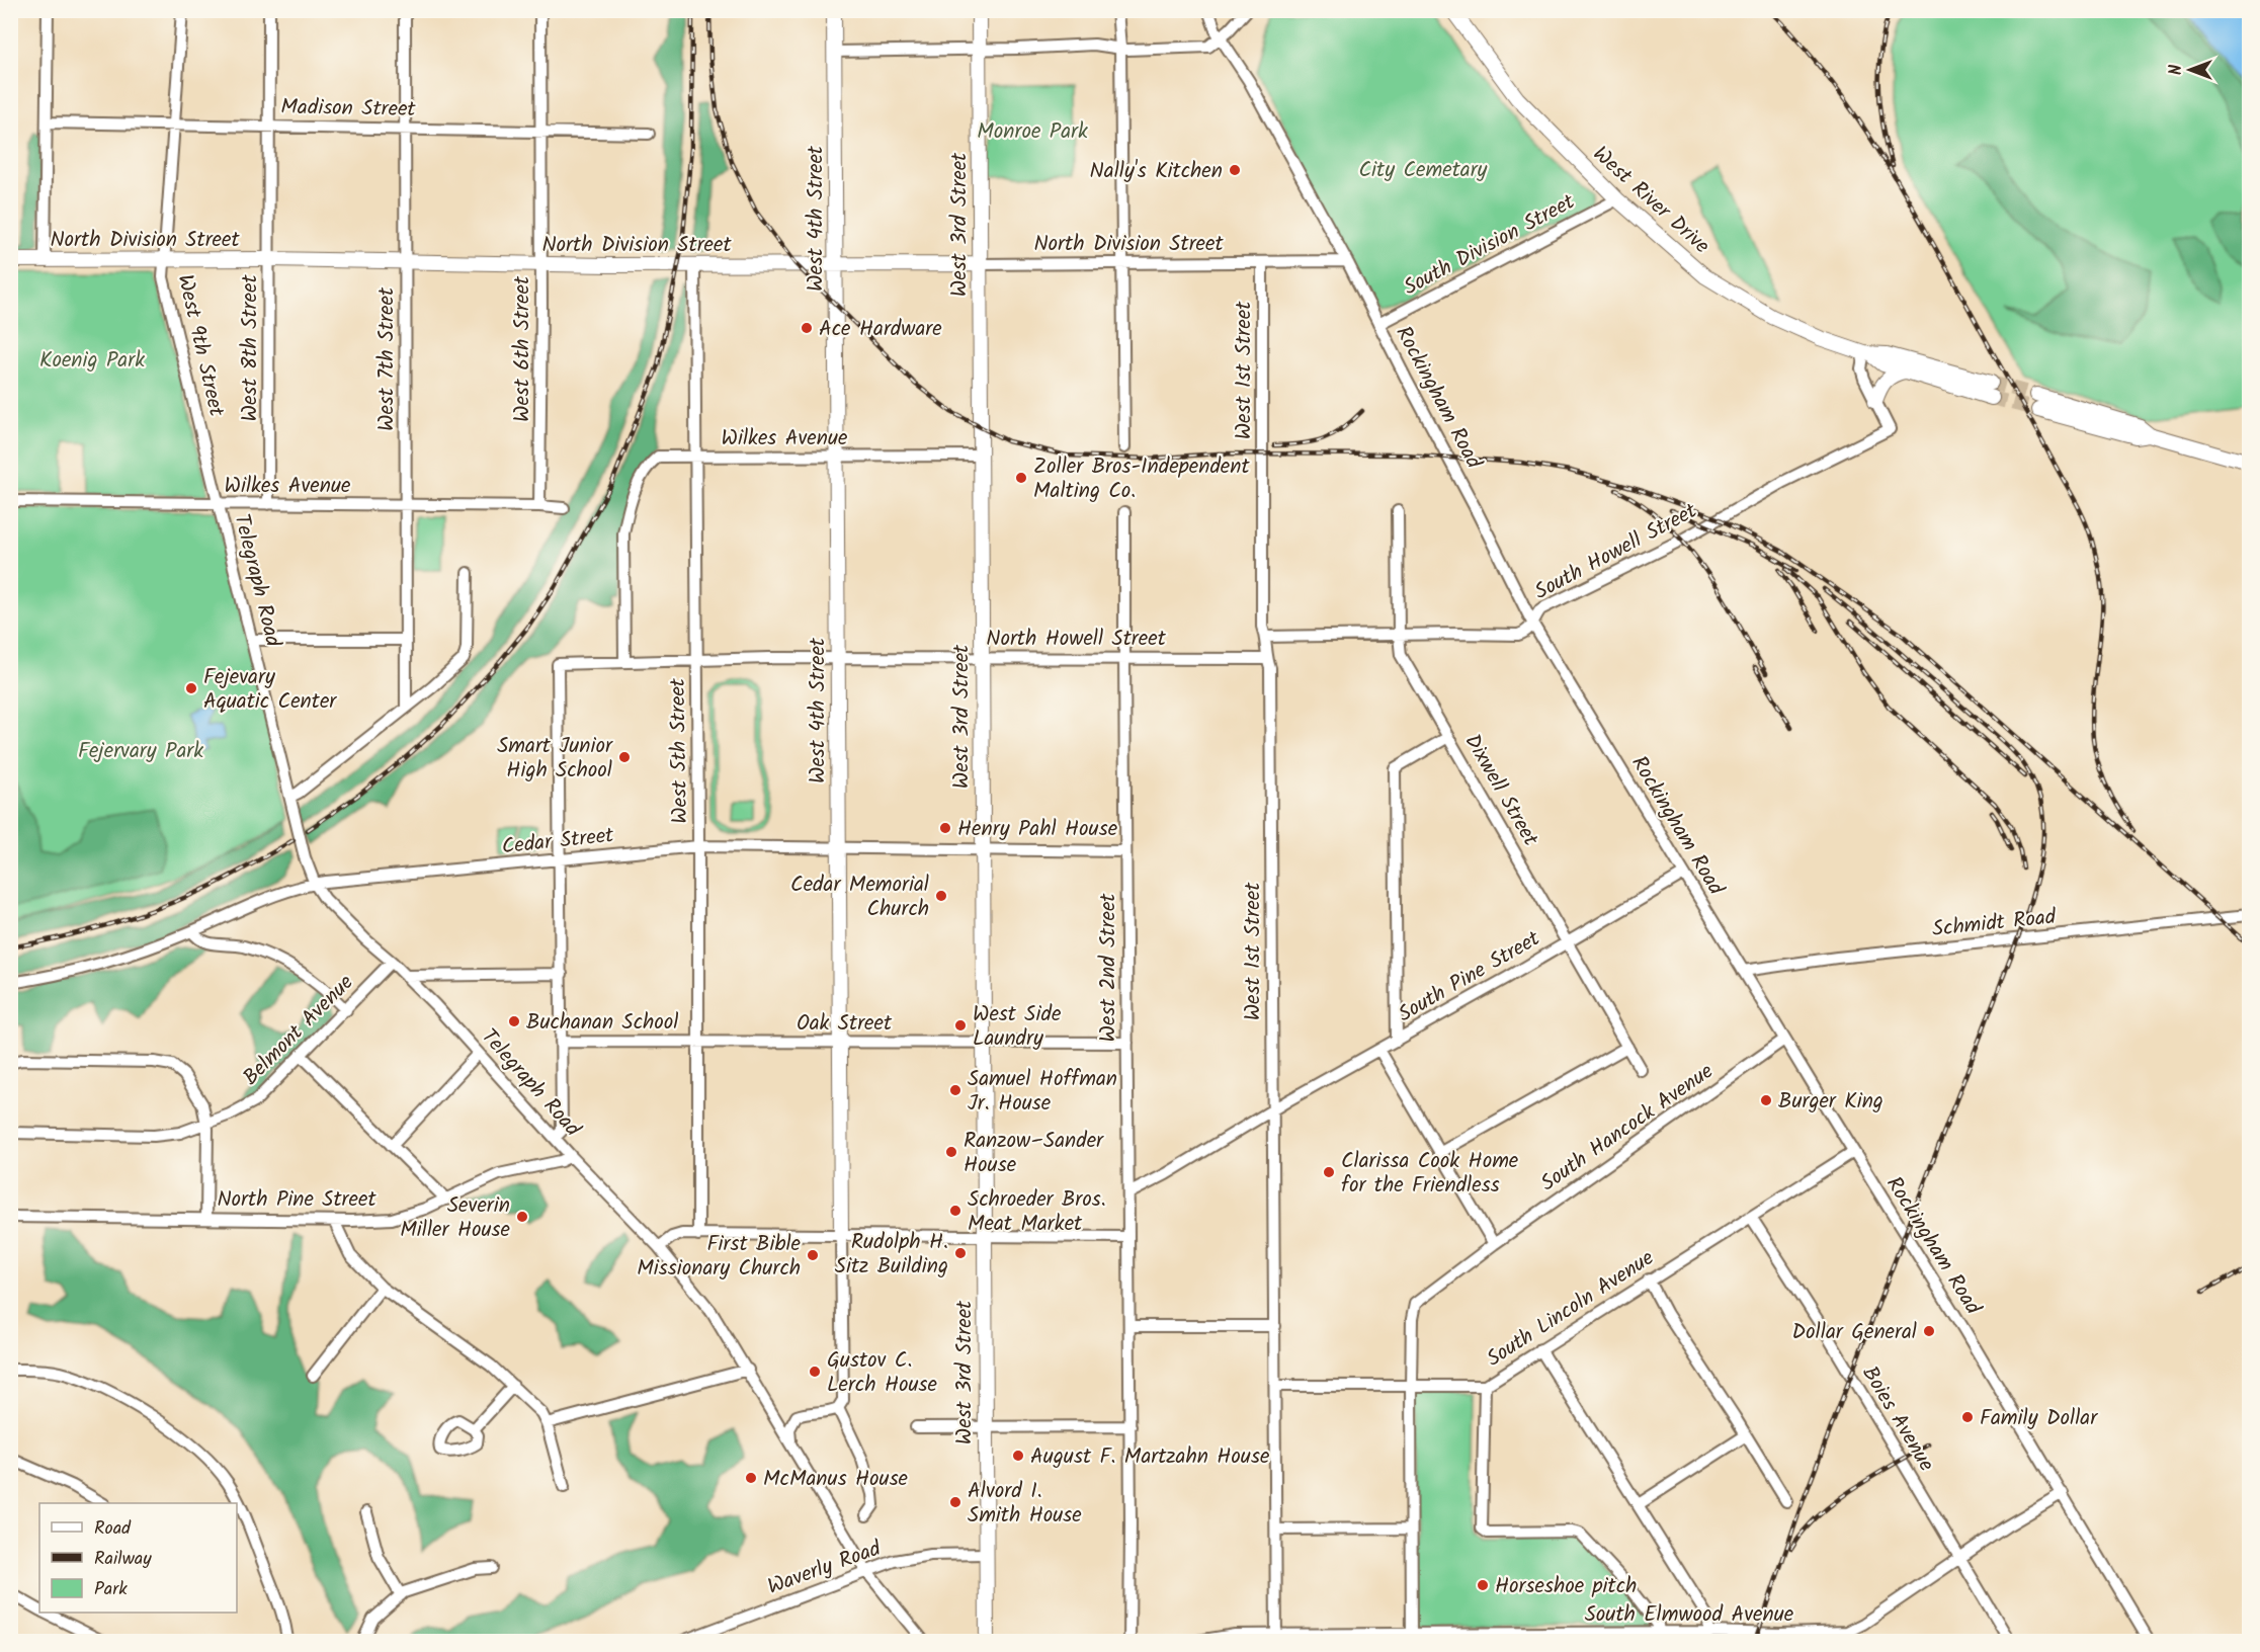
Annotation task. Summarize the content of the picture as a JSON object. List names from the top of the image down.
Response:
{
  "streets": {
    "main road": [
      "West River Drive",
      "West 4th Street",
      "West 3rd Street",
      "North Division Street"
    ],
    "street": [
      "Madison Street",
      "South Division Street",
      "West 9th Street",
      "West 8th Street",
      "West 6th Street",
      "West 7th Street",
      "West 1st Street",
      "Rockingham Road",
      "Wilkes Avenue",
      "South Howell Street",
      "Telegraph Road",
      "North Howell Street",
      "West 5th Street",
      "Dixwell Street",
      "Cedar Street",
      "Schmidt Road",
      "West 2nd Street",
      "South Pine Street",
      "Oak Street",
      "Belmont Avenue",
      "South Hancock Avenue",
      "North Pine Street",
      "South Lincoln Avenue",
      "Boies Avenue",
      "Waverly Road",
      "South Elmwood Avenue"
    ]
  },
  "crossings": [
    ["Madison Street", "West 9th Street"],
    ["Madison Street", "West 8th Street"],
    ["Madison Street", "West 6th Street"],
    ["Madison Street", "West 7th Street"],
    ["West River Drive", "South Division Street"],
    ["West River Drive", "South Howell Street"],
    ["West 4th Street", "North Division Street"],
    ["West 4th Street", "Wilkes Avenue"],
    ["West 4th Street", "North Howell Street"],
    ["West 4th Street", "Cedar Street"],
    ["West 4th Street", "Oak Street"],
    ["West 3rd Street", "North Division Street"],
    ["West 3rd Street", "Wilkes Avenue"],
    ["West 3rd Street", "North Howell Street"],
    ["West 3rd Street", "Cedar Street"],
    ["West 3rd Street", "Oak Street"],
    ["West 3rd Street", "Waverly Road"],
    ["North Division Street", "West 9th Street"],
    ["North Division Street", "West 8th Street"],
    ["North Division Street", "West 6th Street"],
    ["North Division Street", "West 7th Street"],
    ["North Division Street", "West 1st Street"],
    ["North Division Street", "West 5th Street"],
    ["South Division Street", "Rockingham Road"],
    ["West 9th Street", "Wilkes Avenue"],
    ["West 9th Street", "Telegraph Road"],
    ["West 8th Street", "Wilkes Avenue"],
    ["West 6th Street", "Wilkes Avenue"],
    ["West 7th Street", "Wilkes Avenue"],
    ["West 1st Street", "South Howell Street"],
    ["West 1st Street", "North Howell Street"],
    ["West 1st Street", "South Pine Street"],
    ["West 1st Street", "South Lincoln Avenue"],
    ["West 1st Street", "South Elmwood Avenue"],
    ["Rockingham Road", "South Howell Street"],
    ["Rockingham Road", "Schmidt Road"],
    ["Rockingham Road", "South Pine Street"],
    ["Rockingham Road", "South Hancock Avenue"],
    ["Rockingham Road", "South Lincoln Avenue"],
    ["Rockingham Road", "South Elmwood Avenue"],
    ["Wilkes Avenue", "Telegraph Road"],
    ["Wilkes Avenue", "North Howell Street"],
    ["Wilkes Avenue", "West 5th Street"],
    ["South Howell Street", "Dixwell Street"],
    ["Telegraph Road", "Cedar Street"],
    ["Telegraph Road", "Belmont Avenue"],
    ["Telegraph Road", "North Pine Street"],
    ["Telegraph Road", "Waverly Road"],
    ["North Howell Street", "West 5th Street"],
    ["North Howell Street", "Cedar Street"],
    ["North Howell Street", "West 2nd Street"],
    ["West 5th Street", "Cedar Street"],
    ["West 5th Street", "Oak Street"],
    ["Dixwell Street", "South Pine Street"],
    ["Cedar Street", "West 2nd Street"],
    ["West 2nd Street", "Oak Street"],
    ["South Hancock Avenue", "South Lincoln Avenue"],
    ["South Hancock Avenue", "South Elmwood Avenue"],
    ["South Lincoln Avenue", "Boies Avenue"],
    ["Boies Avenue", "South Elmwood Avenue"]
  ],
  "parks": [
    "Monroe Park",
    "City Cemetary",
    "Koenig Park",
    "Fejervary Park"
  ],
  "places": [
    "Nally's Kitchen",
    "Ace Hardware",
    "Zoller Bros-Independent Malting Co.",
    "Fejevary Aquatic Center",
    "Smart Junior High School",
    "Henry Pahl House",
    "Cedar Memorial Church",
    "Buchanan School",
    "West Side Laundry",
    "Samuel Hoffman Jr. House",
    "Burger King",
    "Ranzow–Sander House",
    "Clarissa Cook Home for the Friendless",
    "Schroeder Bros. Meat Market",
    "Severin Miller House",
    "Rudolph H. Sitz Building",
    "First Bible Missionary Church",
    "Dollar General",
    "Gustov C. Lerch House",
    "Family Dollar",
    "August F. Martzahn House",
    "McManus House",
    "Alvord I. Smith House",
    "Horseshoe pitch"
  ],
  "legend": ["Road", "Railway", "Park"],
  "north": "left"
}
